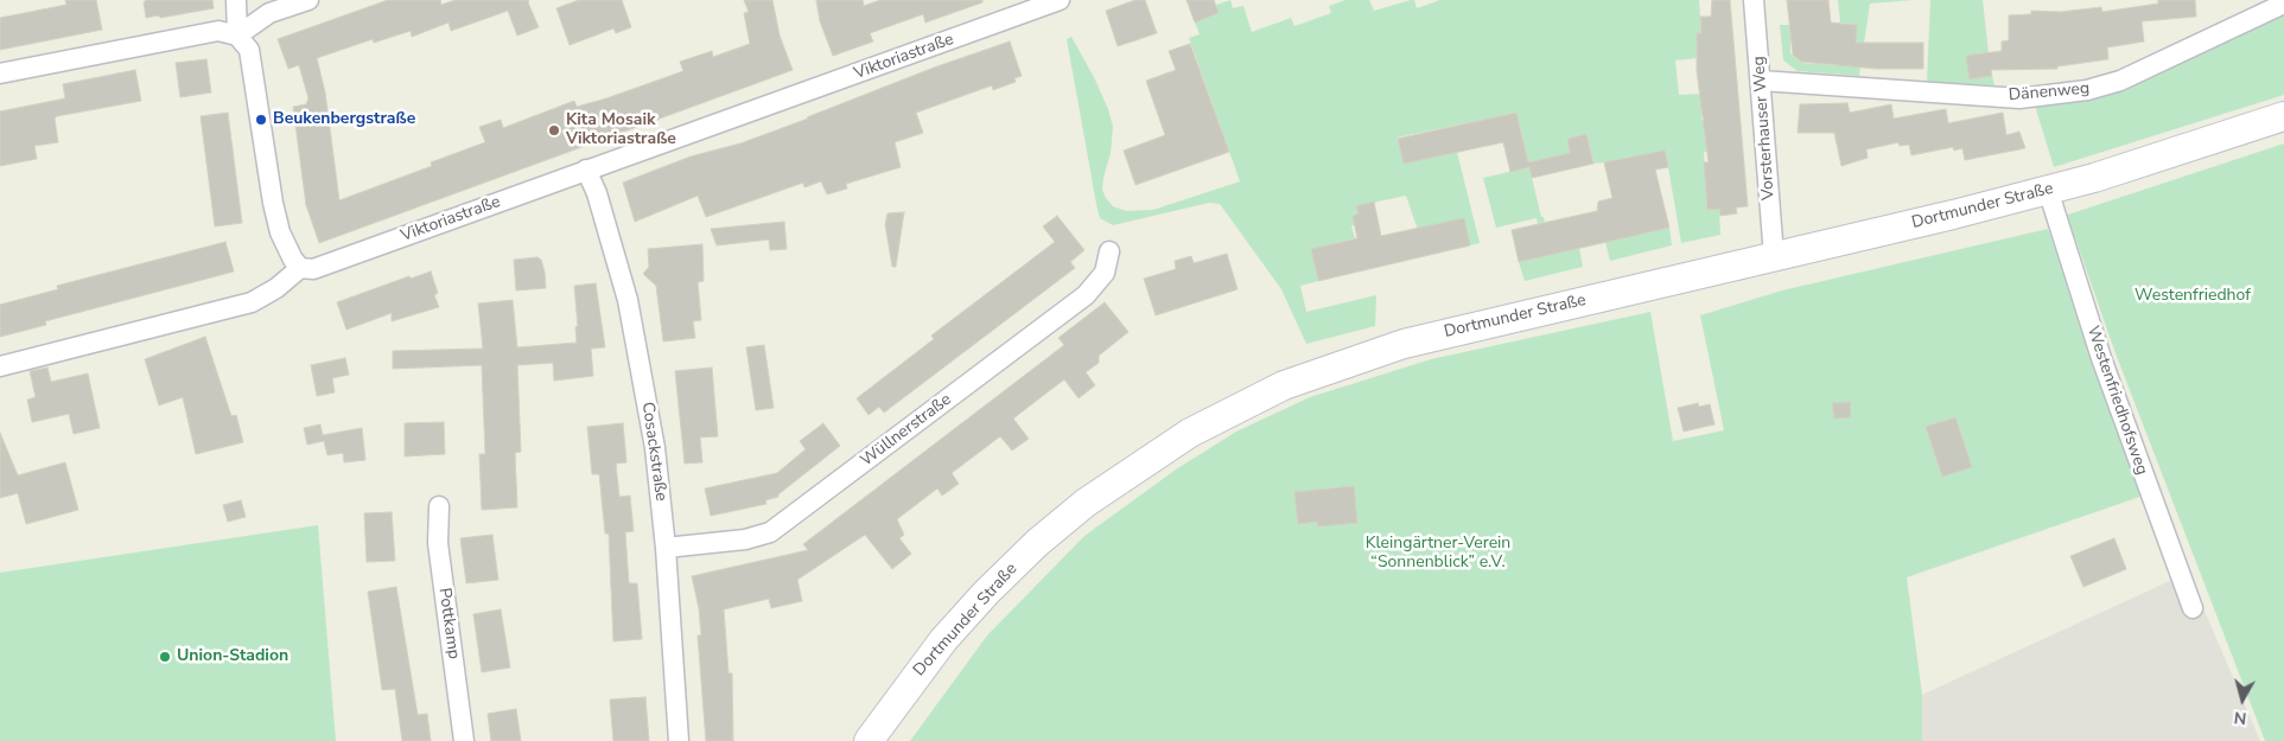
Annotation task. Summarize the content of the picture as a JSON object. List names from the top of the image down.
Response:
{
  "streets": {
    "main road": ["Dortmunder Straße"],
    "street": [
      "Viktoriastraße",
      "Dänenweg",
      "Vorsterhauser Weg",
      "Westenfriedhofsweg",
      "Wüllnerstraße",
      "Cosackstraße",
      "Pottkamp"
    ]
  },
  "crossings": [
    ["Viktoriastraße", "Cosackstraße"],
    ["Dänenweg", "Vorsterhauser Weg"],
    ["Vorsterhauser Weg", "Dortmunder Straße"],
    ["Dortmunder Straße", "Westenfriedhofsweg"],
    ["Wüllnerstraße", "Cosackstraße"]
  ],
  "parks": ["Westenfriedhof", "Kleingärtner-Verein “Sonnenblick” e.V."],
  "places": ["Beukenbergstraße", "Kita Mosaik Viktoriastraße", "Union-Stadion"],
  "north": "bottom"
}
